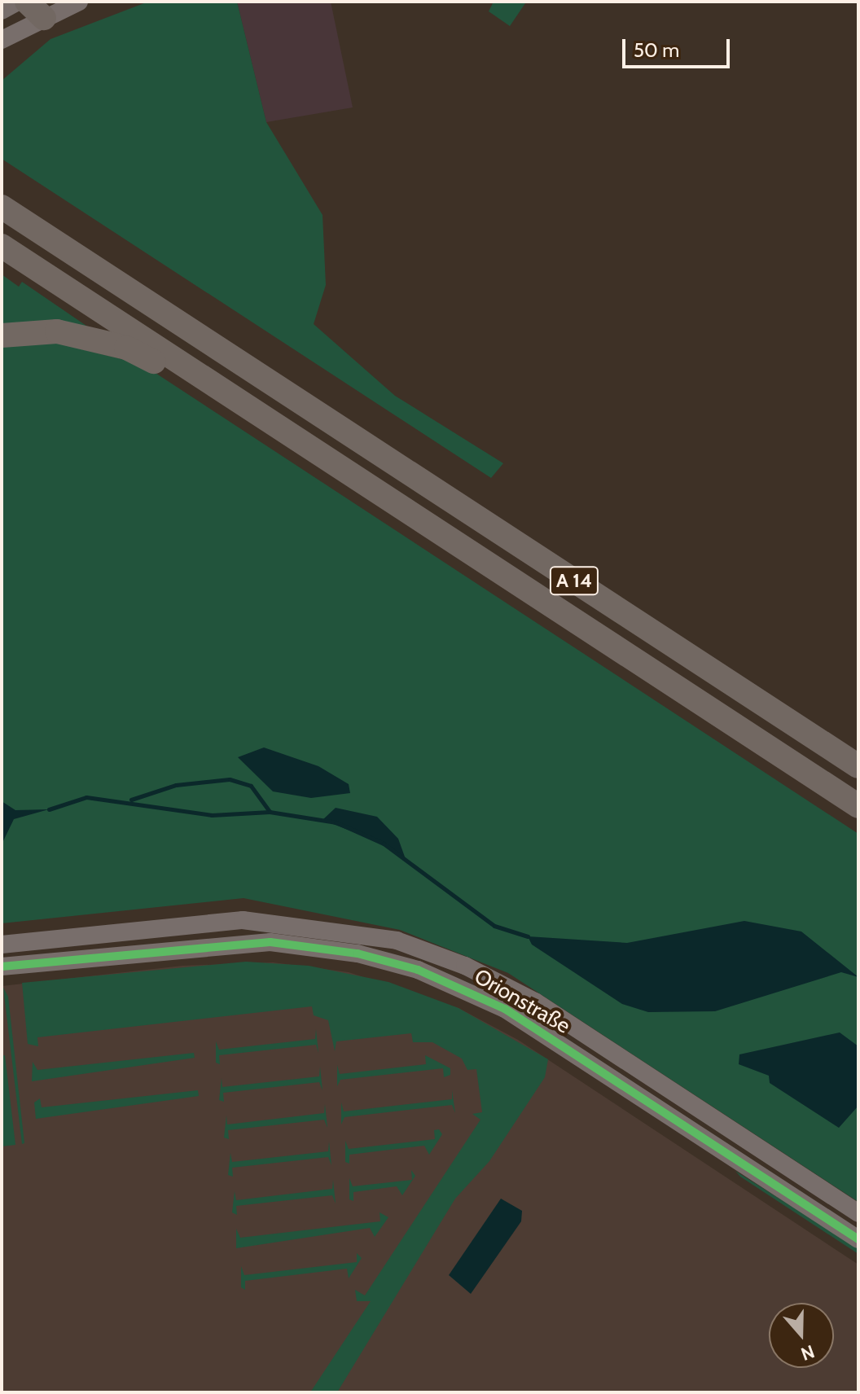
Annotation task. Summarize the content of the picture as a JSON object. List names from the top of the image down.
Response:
{
  "streets": {
    "highway": ["A 14"],
    "street": ["Orionstraße"]
  },
  "scale_bar": "50 m",
  "north": "bottom"
}
